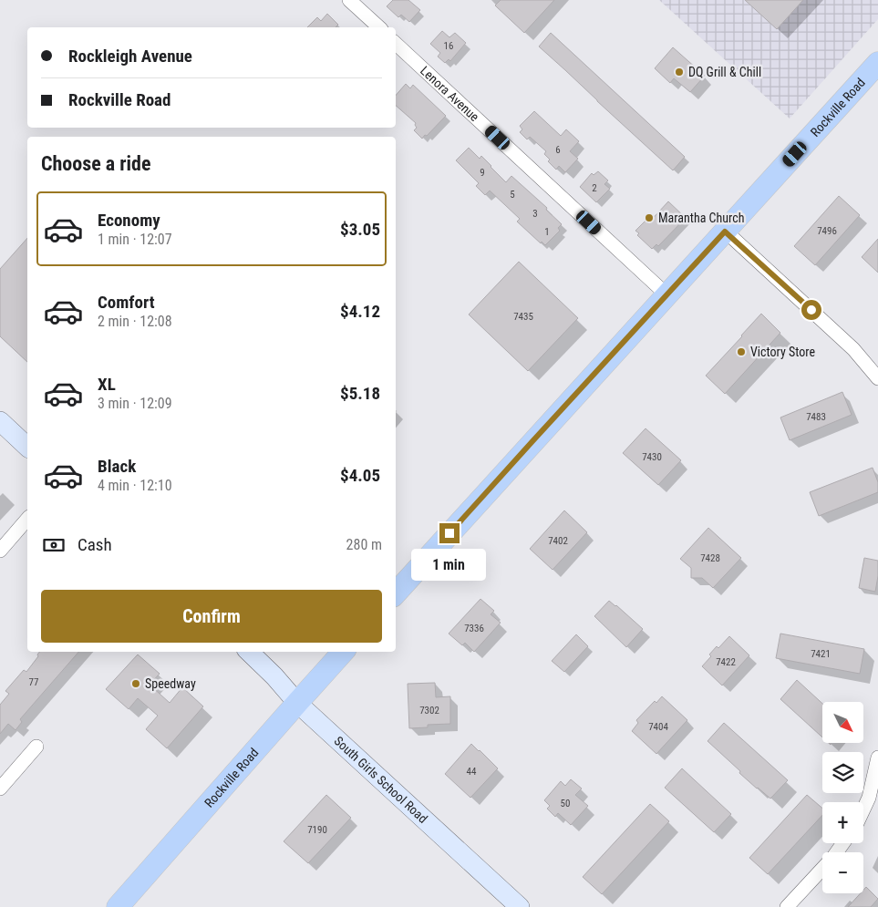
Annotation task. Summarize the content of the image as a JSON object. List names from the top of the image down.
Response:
{
  "streets": {
    "main road": ["Rockville Road", "South Girls School Road"],
    "street": ["Lenora Avenue"]
  },
  "crossings": [
    ["Lenora Avenue", "Rockville Road"],
    ["Rockville Road", "South Girls School Road"]
  ],
  "places": [
    "DQ Grill & Chill",
    "Marantha Church",
    "Victory Store",
    "Speedway"
  ],
  "house_numbers": [
    "16",
    "6",
    "9",
    "2",
    "5",
    "3",
    "7496",
    "1",
    "7435",
    "7483",
    "7430",
    "7402",
    "7428",
    "7336",
    "7421",
    "7422",
    "77",
    "7302",
    "7404",
    "44",
    "50",
    "7190"
  ],
  "north": "bottom right",
  "page": {
    "banner": ["Rockleigh Avenue", "Rockville Road"],
    "heading": "Choose a ride",
    "list": [
      {
        "name": "Economy",
        "note": "1 min · 12:07",
        "value": "$3.05"
      },
      {
        "name": "Comfort",
        "note": "2 min · 12:08",
        "value": "$4.12"
      },
      {
        "name": "XL",
        "note": "3 min · 12:09",
        "value": "$5.18"
      },
      {
        "name": "Black",
        "note": "4 min · 12:10",
        "value": "$4.05"
      }
    ],
    "pay": ["Cash", "280 m"],
    "bubble": "1 min",
    "buttons": "Confirm",
    "map_buttons": ["+", "−"]
  }
}
